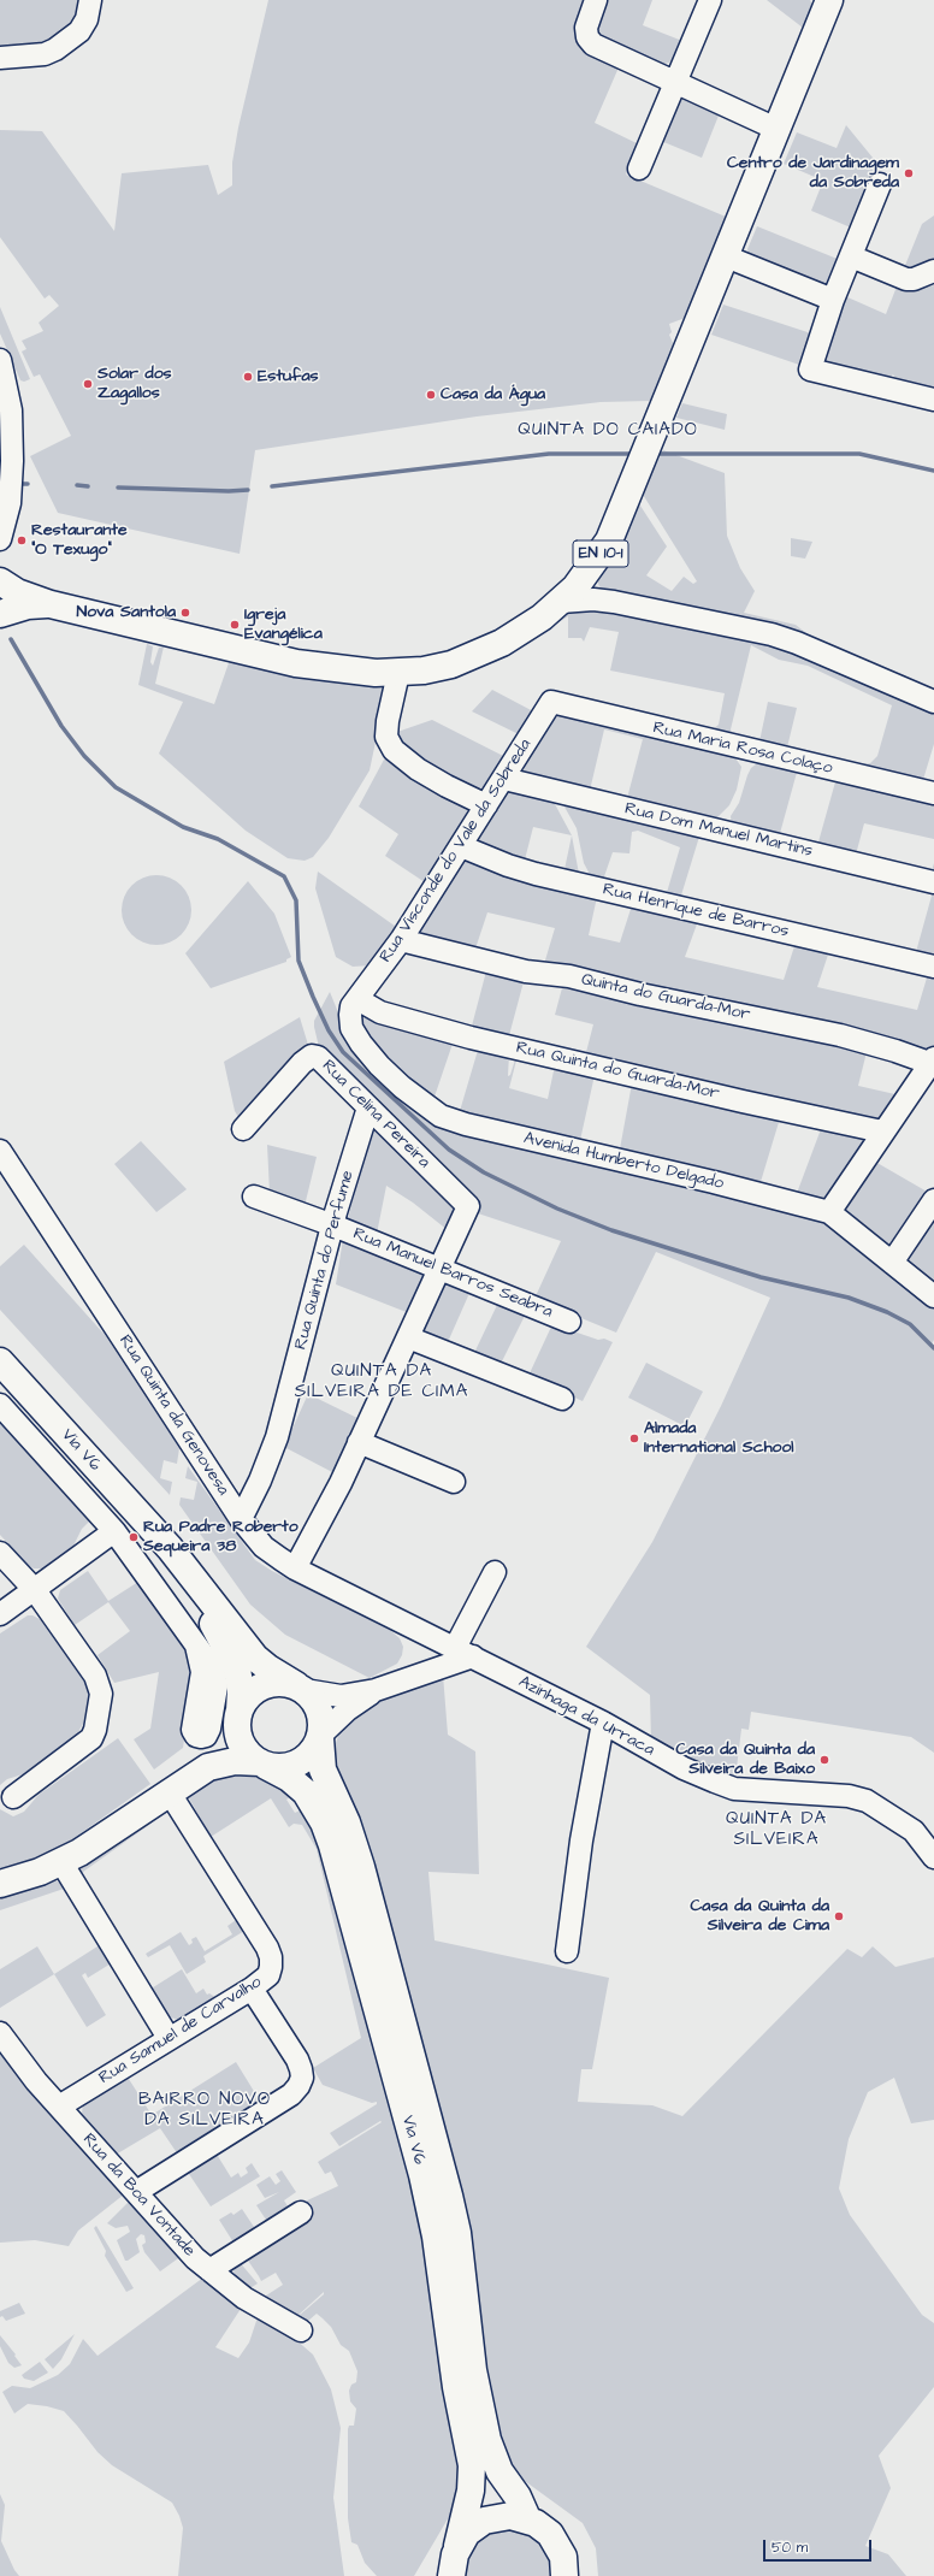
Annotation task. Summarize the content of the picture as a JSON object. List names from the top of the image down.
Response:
{
  "streets": {
    "main road": ["EN 10-1", "Via V6"],
    "street": [
      "Rua Maria Rosa Colaço",
      "Rua Dom Manuel Martins",
      "Rua Visconde do Vale da Sobreda",
      "Rua Henrique de Barros",
      "Quinta do Guarda-Mor",
      "Rua Quinta do Guarda-Mor",
      "Rua Celina Pereira",
      "Avenida Humberto Delgado",
      "Rua Quinta do Perfume",
      "Rua Manuel Barros Seabra",
      "Rua Quinta da Genovesa",
      "Azinhaga da Urraca",
      "Rua Samuel de Carvalho",
      "Rua da Boa Vontade"
    ]
  },
  "crossings": [
    ["Rua Maria Rosa Colaço", "Rua Visconde do Vale da Sobreda"],
    ["Rua Dom Manuel Martins", "Rua Visconde do Vale da Sobreda"],
    ["Rua Visconde do Vale da Sobreda", "Rua Henrique de Barros"],
    ["Rua Visconde do Vale da Sobreda", "Quinta do Guarda-Mor"],
    ["Rua Visconde do Vale da Sobreda", "Rua Quinta do Guarda-Mor"],
    ["Rua Visconde do Vale da Sobreda", "Avenida Humberto Delgado"],
    ["Rua Quinta do Guarda-Mor", "Avenida Humberto Delgado"],
    ["Rua Celina Pereira", "Rua Quinta do Perfume"],
    ["Rua Celina Pereira", "Rua Manuel Barros Seabra"],
    ["Rua Quinta do Perfume", "Rua Manuel Barros Seabra"],
    ["Rua Quinta do Perfume", "Rua Quinta da Genovesa"],
    ["Rua Quinta da Genovesa", "Azinhaga da Urraca"],
    ["Rua Samuel de Carvalho", "Rua da Boa Vontade"]
  ],
  "districts": [
    "QUINTA DO CAIADO",
    "QUINTA DA SILVEIRA DE CIMA",
    "QUINTA DA SILVEIRA",
    "BAIRRO NOVO DA SILVEIRA"
  ],
  "places": [
    "Centro de Jardinagem da Sobreda",
    "Estufas",
    "Solar dos Zagallos",
    "Casa da Água",
    "Restaurante \"O Texugo\"",
    "Nova Santola",
    "Igreja Evangélica",
    "Almada International School",
    "Rua Padre Roberto Sequeira 38",
    "Casa da Quinta da Silveira de Baixo",
    "Casa da Quinta da Silveira de Cima"
  ],
  "scale_bar": "50 m"
}
